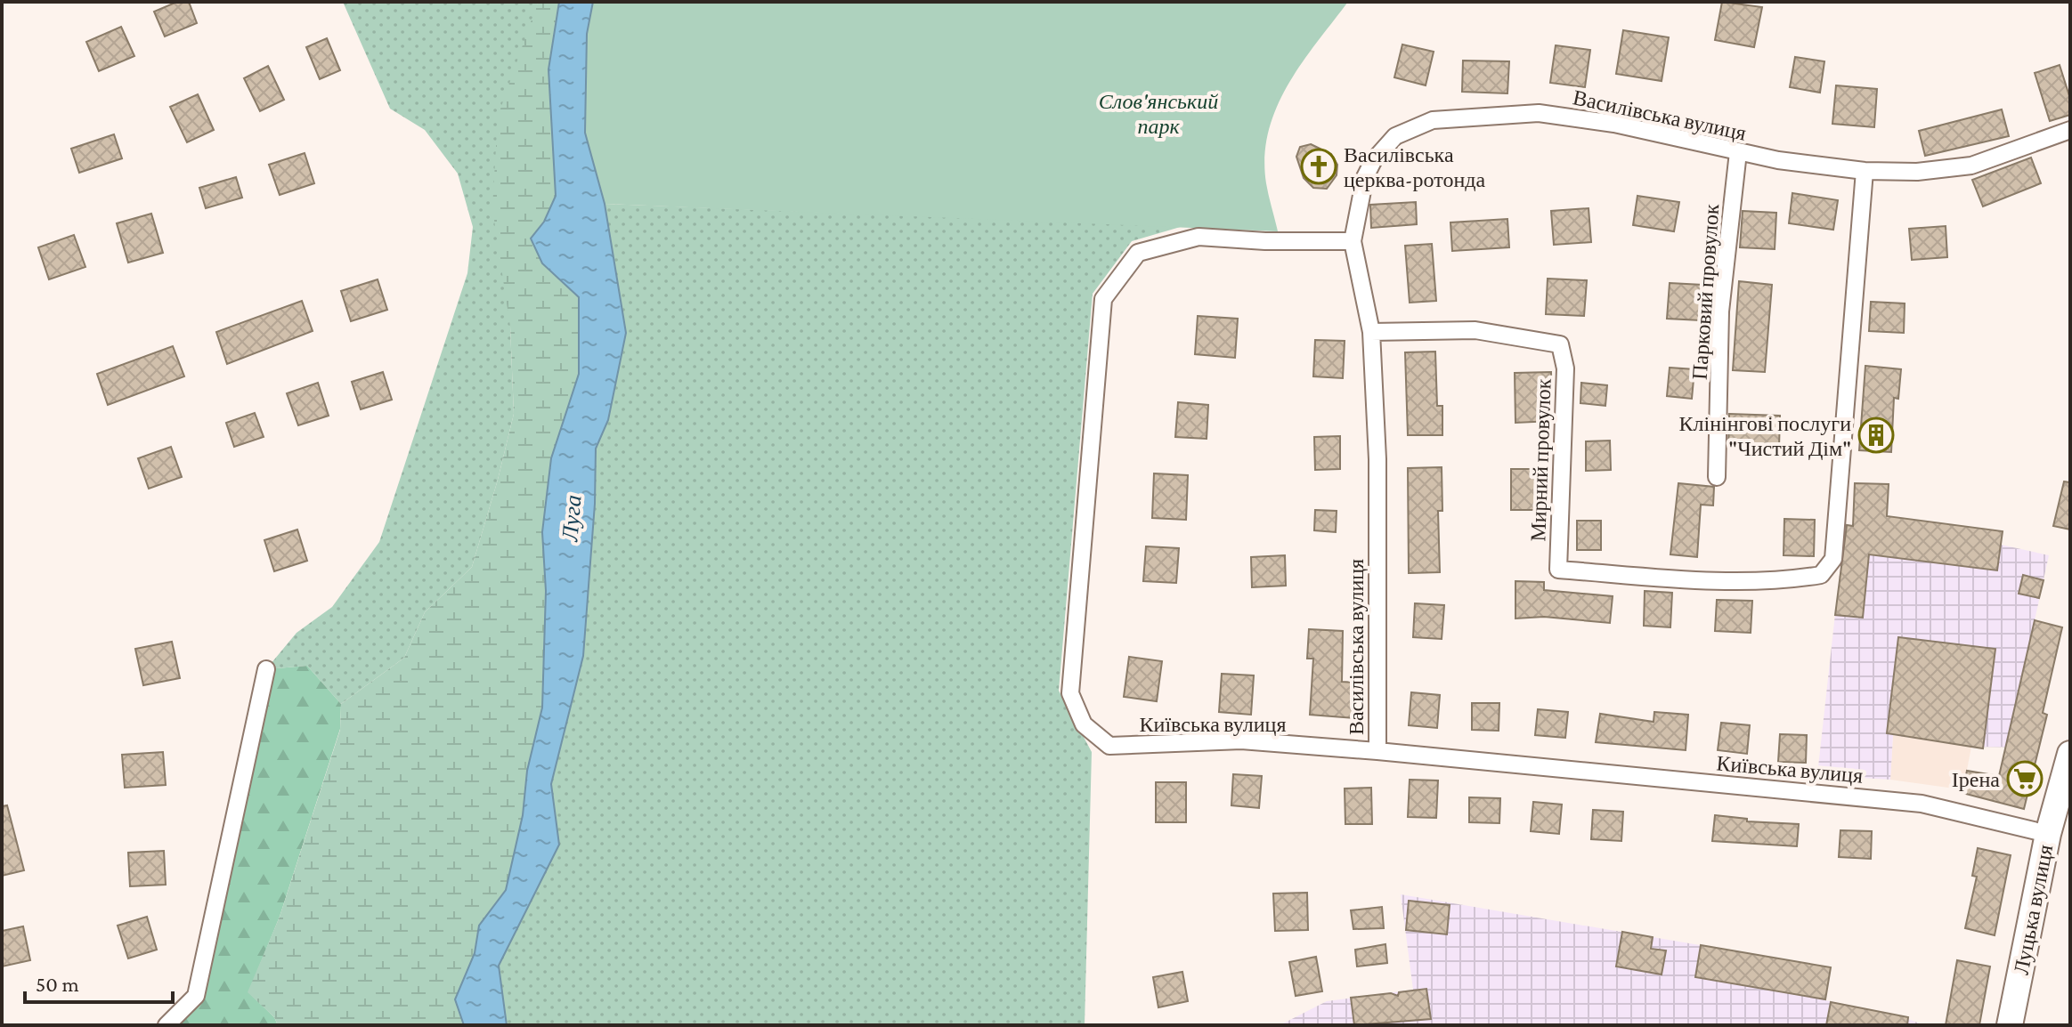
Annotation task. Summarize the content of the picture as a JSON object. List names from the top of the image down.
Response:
{
  "streets": {
    "main road": ["Луцька вулиця"],
    "street": [
      "Василівська вулиця",
      "Парковий провулок",
      "Мирний провулок",
      "Київська вулиця"
    ]
  },
  "crossings": [
    ["Василівська вулиця", "Парковий провулок"],
    ["Василівська вулиця", "Мирний провулок"],
    ["Василівська вулиця", "Київська вулиця"],
    ["Київська вулиця", "Луцька вулиця"]
  ],
  "water": ["Луга"],
  "parks": ["Слов'янський парк"],
  "places": {
    "church": ["Василівська церква-ротонда"],
    "building": ["Клінінгові послуги \"Чистий Дім\""],
    "supermarket": ["Ірена"]
  },
  "scale_bar": "50 m"
}
